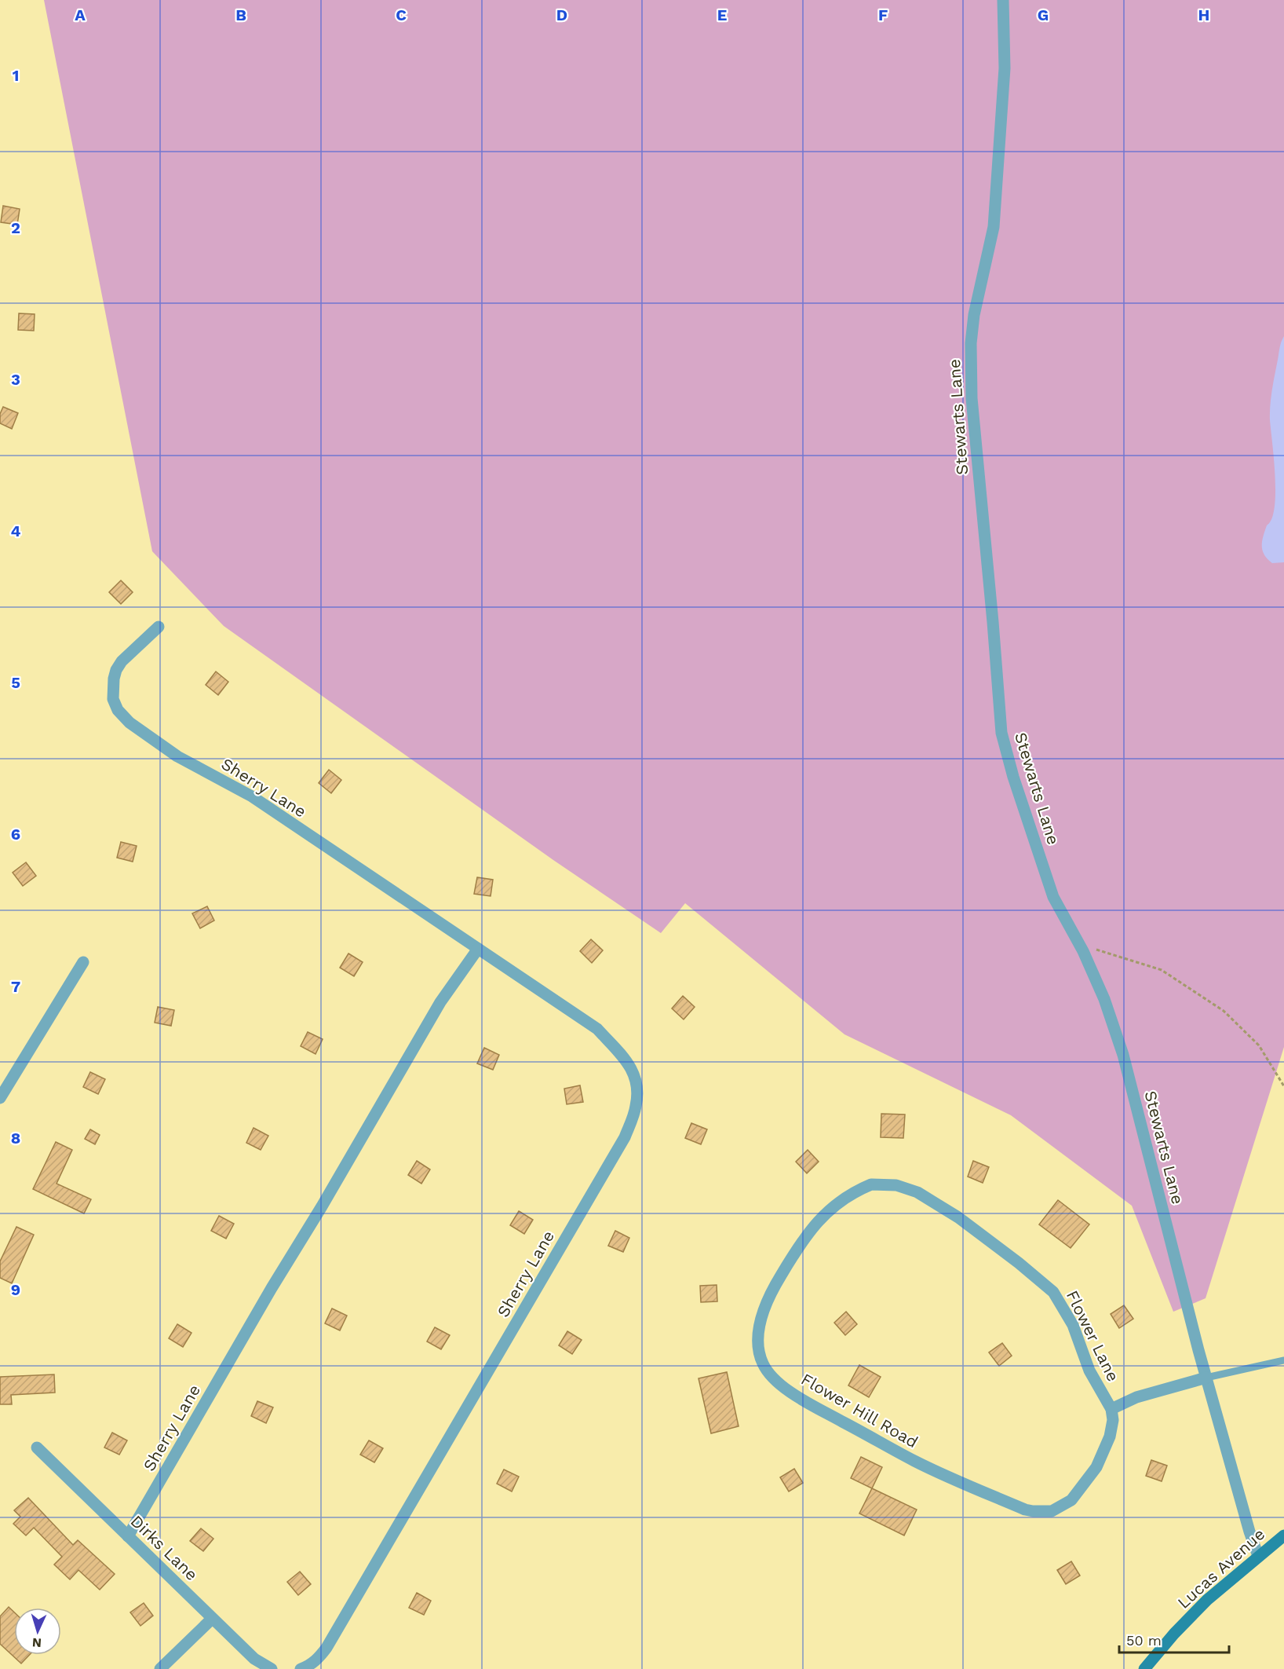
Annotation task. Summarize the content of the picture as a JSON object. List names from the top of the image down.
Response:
{
  "streets": {
    "street": [
      "Stewarts Lane",
      "Sherry Lane",
      "Flower Lane",
      "Flower Hill Road",
      "Dirks Lane",
      "Lucas Avenue"
    ]
  },
  "crossings": [
    ["Stewarts Lane", "Flower Lane"],
    ["Stewarts Lane", "Lucas Avenue"],
    ["Sherry Lane", "Dirks Lane"],
    ["Flower Lane", "Flower Hill Road"]
  ],
  "scale_bar": "50 m",
  "north": "bottom",
  "grid": {
    "columns": [
      "A",
      "B",
      "C",
      "D",
      "E",
      "F",
      "G",
      "H"
    ],
    "rows": [
      "1",
      "2",
      "3",
      "4",
      "5",
      "6",
      "7",
      "8",
      "9"
    ]
  }
}
